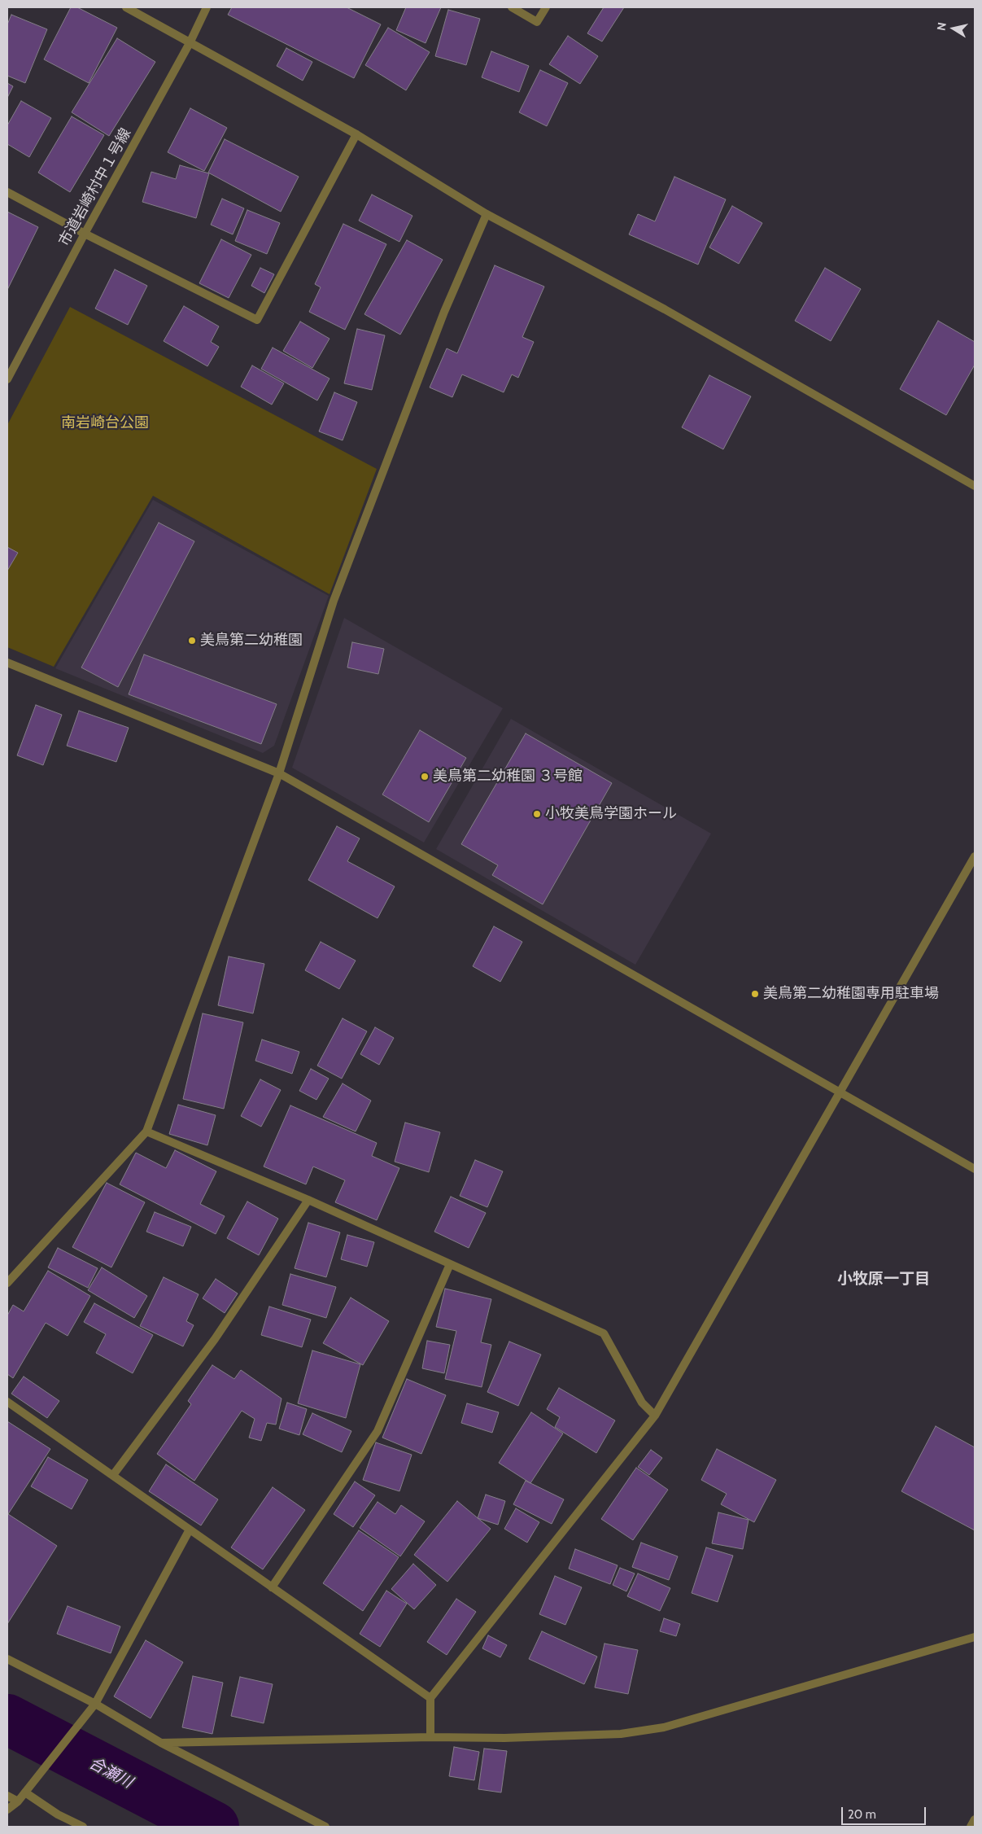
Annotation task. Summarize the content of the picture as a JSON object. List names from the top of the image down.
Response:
{
  "streets": {
    "street": ["市道岩崎村中１号線"]
  },
  "districts": ["小牧原一丁目"],
  "water": ["合瀬川"],
  "parks": ["南岩崎台公園"],
  "places": [
    "美鳥第二幼稚園",
    "美鳥第二幼稚園 ３号館",
    "小牧美鳥学園ホール",
    "美鳥第二幼稚園専用駐車場"
  ],
  "scale_bar": "20 m",
  "north": "left"
}
